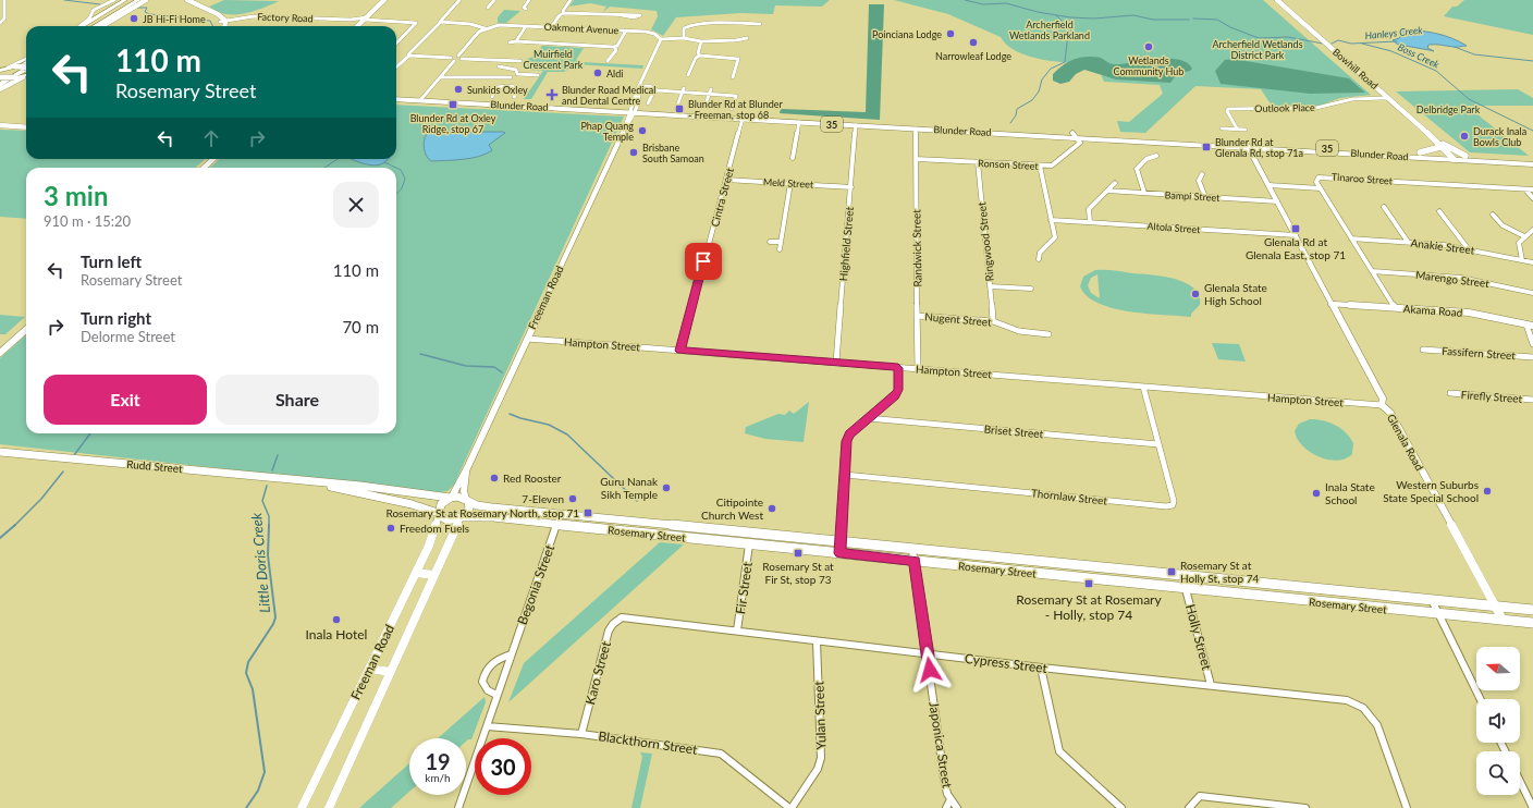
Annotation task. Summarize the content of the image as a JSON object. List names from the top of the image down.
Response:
{
  "streets": {
    "main road": [
      "Bowhill Road",
      "Blunder Road",
      "35",
      "Rudd Street",
      "Rosemary Street"
    ],
    "street": [
      "Factory Road",
      "Oakmont Avenue",
      "Outlook Place",
      "Ronson Street",
      "Tinaroo Street",
      "Meld Street",
      "Bampi Street",
      "Cintra Street",
      "Altola Street",
      "Ringwood Street",
      "Highfield Street",
      "Anakie Street",
      "Randwick Street",
      "Marengo Street",
      "Freeman Road",
      "Akama Road",
      "Nugent Street",
      "Hampton Street",
      "Fassifern Street",
      "Firefly Street",
      "Briset Street",
      "Glenala Road",
      "Thornlaw Street",
      "Begonia Street",
      "Fir Street",
      "Holly Street",
      "Cypress Street",
      "Karo Street",
      "Yulan Street",
      "Blackthorn Street",
      "Japonica Street"
    ]
  },
  "crossings": [
    ["Bowhill Road", "Blunder Road"],
    ["Bowhill Road", "Outlook Place"],
    ["Blunder Road", "Ronson Street"],
    ["Blunder Road", "Cintra Street"],
    ["Blunder Road", "Highfield Street"],
    ["Blunder Road", "Randwick Street"],
    ["Blunder Road", "Freeman Road"],
    ["Blunder Road", "Glenala Road"],
    ["Ronson Street", "Ringwood Street"],
    ["Ronson Street", "Randwick Street"],
    ["Tinaroo Street", "Anakie Street"],
    ["Tinaroo Street", "Marengo Street"],
    ["Tinaroo Street", "Akama Road"],
    ["Meld Street", "Cintra Street"],
    ["Meld Street", "Highfield Street"],
    ["Bampi Street", "Glenala Road"],
    ["Cintra Street", "Hampton Street"],
    ["Altola Street", "Glenala Road"],
    ["Ringwood Street", "Nugent Street"],
    ["Highfield Street", "Hampton Street"],
    ["Randwick Street", "Nugent Street"],
    ["Randwick Street", "Hampton Street"],
    ["Freeman Road", "Hampton Street"],
    ["Freeman Road", "Rudd Street"],
    ["Freeman Road", "Rosemary Street"],
    ["Akama Road", "Glenala Road"],
    ["Hampton Street", "Glenala Road"],
    ["Hampton Street", "Thornlaw Street"],
    ["Briset Street", "Thornlaw Street"],
    ["Glenala Road", "Rosemary Street"],
    ["Rudd Street", "Rosemary Street"],
    ["Rosemary Street", "Begonia Street"],
    ["Rosemary Street", "Fir Street"],
    ["Rosemary Street", "Holly Street"],
    ["Rosemary Street", "Japonica Street"],
    ["Begonia Street", "Blackthorn Street"],
    ["Fir Street", "Cypress Street"],
    ["Holly Street", "Cypress Street"],
    ["Cypress Street", "Karo Street"],
    ["Cypress Street", "Yulan Street"],
    ["Cypress Street", "Japonica Street"],
    ["Karo Street", "Blackthorn Street"],
    ["Yulan Street", "Blackthorn Street"]
  ],
  "water": ["Hanleys Creek", "Boss Creek", "Little Doris Creek"],
  "parks": [
    "Archerfield Wetlands Parkland",
    "Archerfield Wetlands District Park",
    "Muirfield Crescent Park",
    "Delbridge Park"
  ],
  "places": {
    "other": [
      "JB Hi-Fi Home",
      "Poinciana Lodge",
      "Narrowleaf Lodge",
      "Wetlands Community Hub",
      "Aldi",
      "Sunkids Oxley",
      "Phap Quang Temple",
      "Durack Inala Bowls Club",
      "Brisbane South Samoan",
      "Glenala State High School",
      "Red Rooster",
      "Guru Nanak Sikh Temple",
      "Western Suburbs State Special School",
      "Inala State School",
      "7-Eleven",
      "Citipointe Church West",
      "Freedom Fuels",
      "Inala Hotel"
    ],
    "health": ["Blunder Road Medical and Dental Centre"],
    "transit": [
      "Blunder Rd at Oxley Ridge, stop 67",
      "Blunder Rd at Blunder - Freeman, stop 68",
      "Blunder Rd at Glenala Rd, stop 71a",
      "Glenala Rd at Glenala East, stop 71",
      "Rosemary St at Rosemary North, stop 71",
      "Rosemary St at Fir St, stop 73",
      "Rosemary St at Holly St, stop 74",
      "Rosemary St at Rosemary - Holly, stop 74"
    ]
  },
  "north": "left",
  "page": {
    "turn": ["110 m", "Rosemary Street"],
    "heading": ["3 min", "910 m · 15:20"],
    "list": [
      {
        "name": "Turn left",
        "note": "Rosemary Street",
        "value": "110 m"
      },
      {
        "name": "Turn right",
        "note": "Delorme Street",
        "value": "70 m"
      }
    ],
    "buttons": ["Exit", "Share"],
    "speed": "19 km/h",
    "limit": "30"
  }
}
